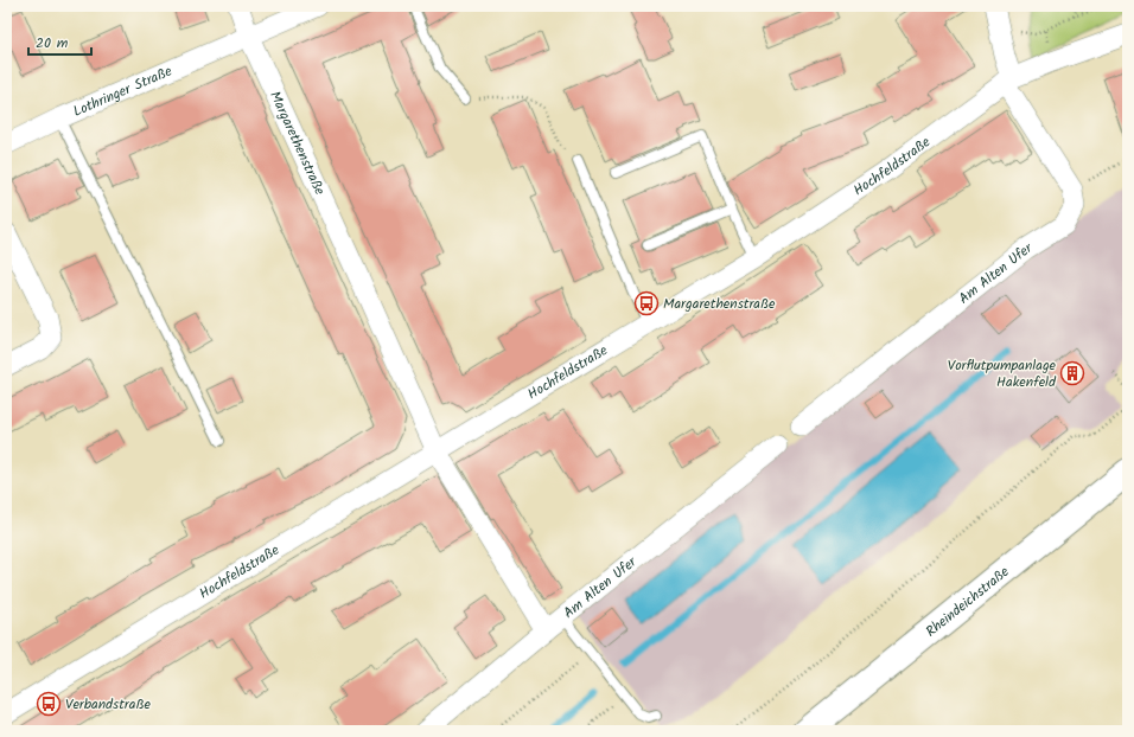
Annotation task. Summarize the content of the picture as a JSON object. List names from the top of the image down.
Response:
{
  "streets": {
    "main road": ["Rheindeichstraße"],
    "street": [
      "Lothringer Straße",
      "Margarethenstraße",
      "Hochfeldstraße",
      "Am Alten Ufer"
    ]
  },
  "crossings": [
    ["Lothringer Straße", "Margarethenstraße"],
    ["Margarethenstraße", "Hochfeldstraße"],
    ["Margarethenstraße", "Am Alten Ufer"]
  ],
  "places": {
    "bus stop": ["Margarethenstraße", "Verbandstraße"],
    "building": ["Vorflutpumpanlage Hakenfeld"]
  },
  "scale_bar": "20 m"
}
